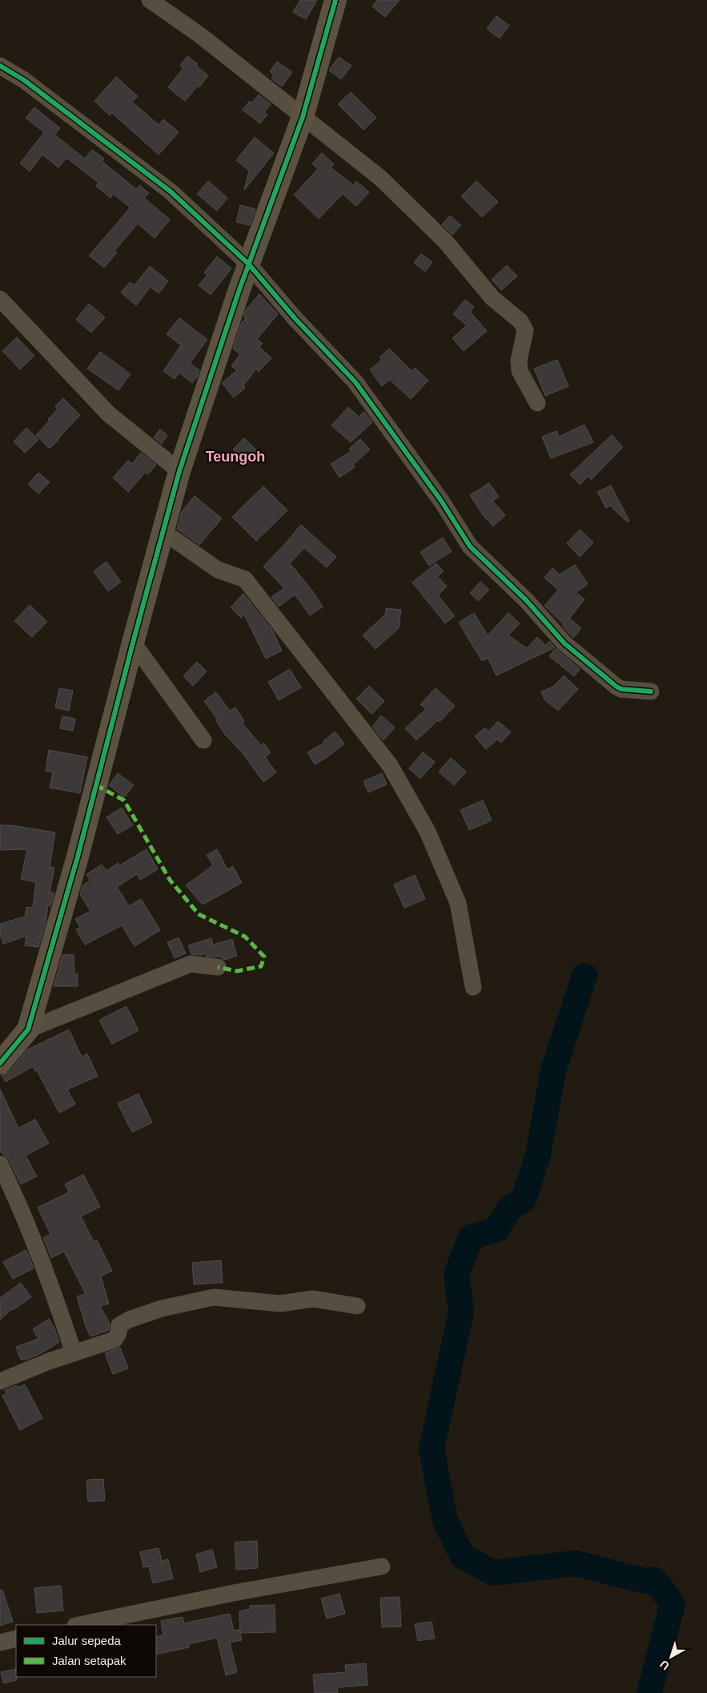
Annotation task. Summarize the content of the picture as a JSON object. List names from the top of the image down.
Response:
{
  "districts": ["Teungoh"],
  "legend": ["Jalur sepeda", "Jalan setapak"],
  "north": "bottom left"
}
